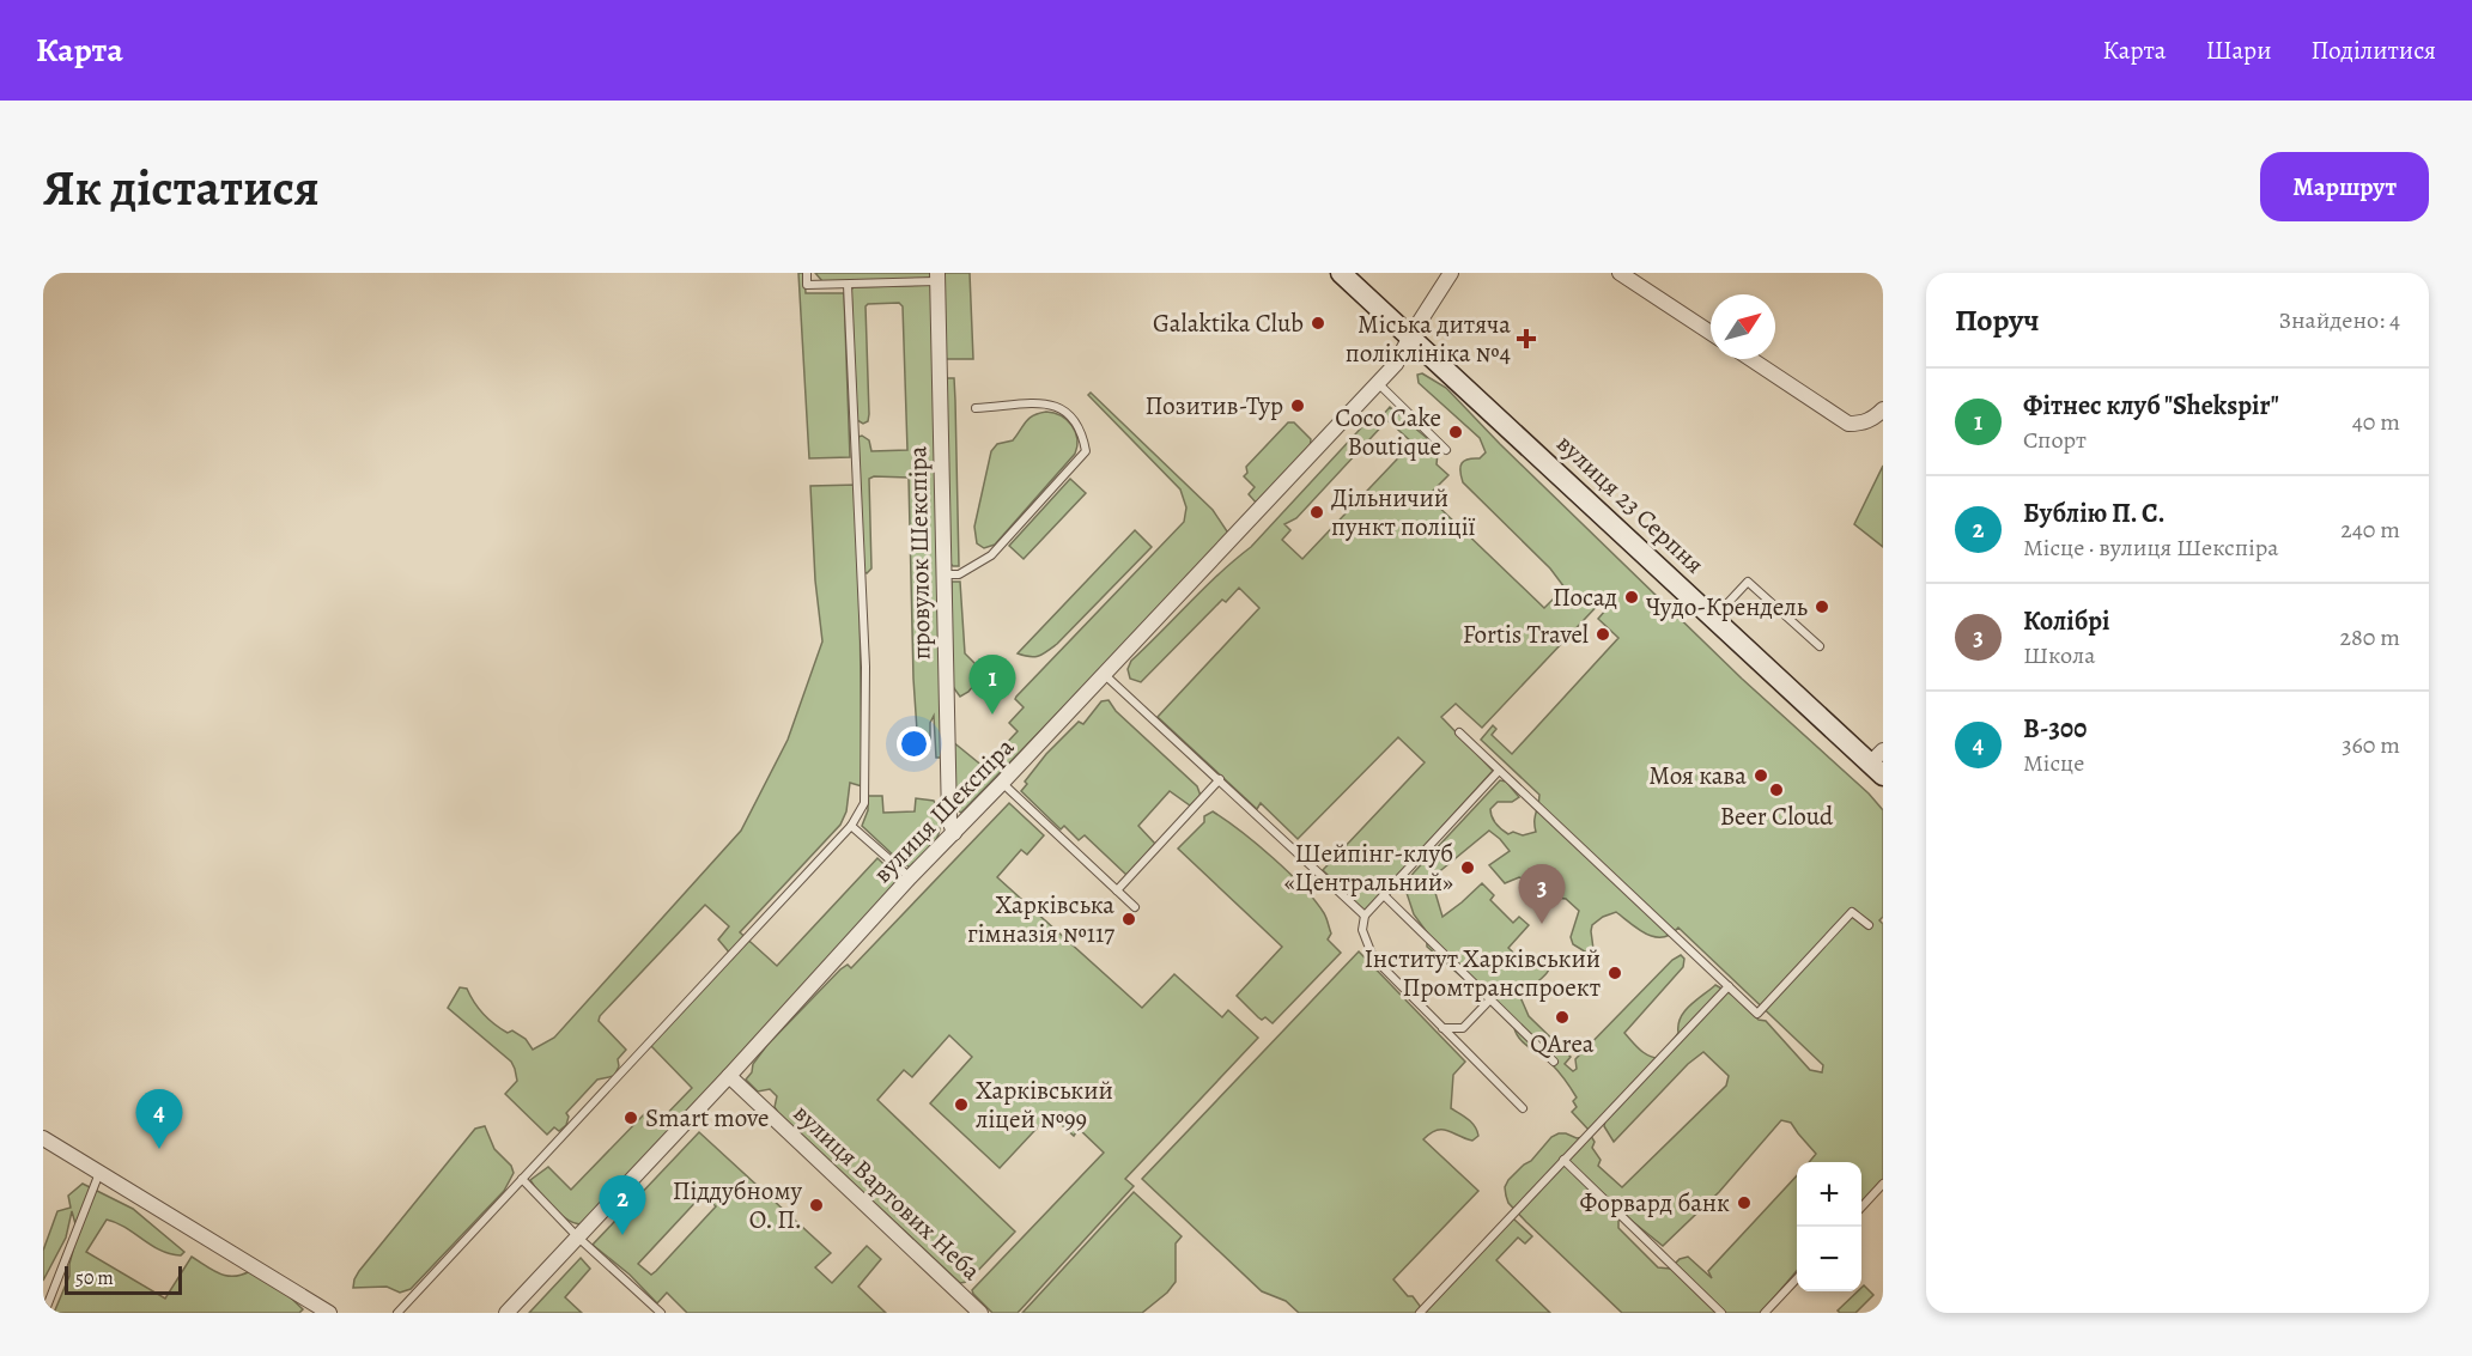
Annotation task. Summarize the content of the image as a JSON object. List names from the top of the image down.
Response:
{
  "streets": {
    "street": [
      "вулиця 23 Серпня",
      "провулок Шекспіра",
      "вулиця Шекспіра",
      "вулиця Вартових Неба"
    ]
  },
  "crossings": [
    ["вулиця 23 Серпня", "вулиця Шекспіра"],
    ["провулок Шекспіра", "вулиця Шекспіра"],
    ["вулиця Шекспіра", "вулиця Вартових Неба"]
  ],
  "places": {
    "other": [
      "Galaktika Club",
      "Позитив-Тур",
      "Coco Cake Boutique",
      "Дільничий пункт поліції",
      "Посад",
      "Чудо-Крендель",
      "Fortis Travel",
      "Моя кава",
      "Beer Cloud",
      "Шейпінг-клуб «Центральний»",
      "Харківська гімназія №117",
      "Інститут Харківський Промтранспроект",
      "QArea",
      "Харківський ліцей №99",
      "Smart move",
      "Форвард банк",
      "Піддубному О. П."
    ],
    "health": ["Міська дитяча поліклініка №4"]
  },
  "scale_bar": "50 m",
  "north": "top right",
  "page": {
    "header": "Карта",
    "nav": ["Карта", "Шари", "Поділитися"],
    "buttons": "Маршрут",
    "title": "Як дістатися",
    "heading": ["Поруч", "Знайдено: 4"],
    "list": [
      {
        "mark": "1",
        "name": "Фітнес клуб \"Shekspir\"",
        "note": "Спорт",
        "value": "40 m"
      },
      {
        "mark": "2",
        "name": "Бублію П. С.",
        "note": "Місце · вулиця Шекспіра",
        "value": "240 m"
      },
      {
        "mark": "3",
        "name": "Колібрі",
        "note": "Школа",
        "value": "280 m"
      },
      {
        "mark": "4",
        "name": "В-300",
        "note": "Місце",
        "value": "360 m"
      }
    ],
    "pins": [
      "1",
      "3",
      "4",
      "2"
    ],
    "map_buttons": ["+", "−"],
    "scale": "50 m"
  }
}
